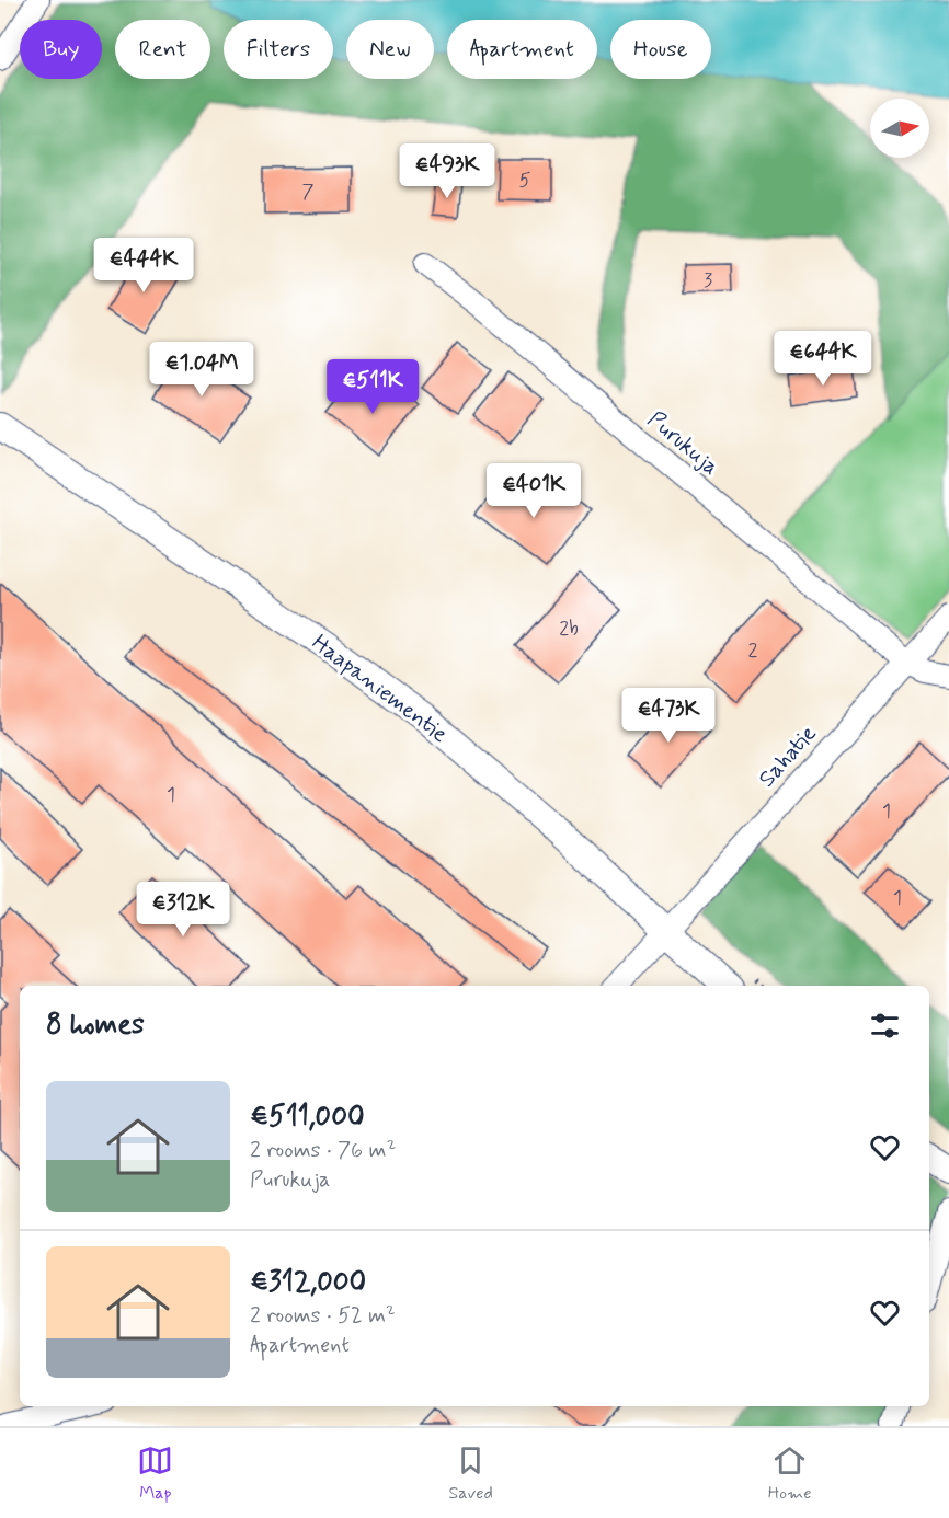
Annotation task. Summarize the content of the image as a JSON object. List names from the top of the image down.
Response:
{
  "streets": {
    "street": ["Purukuja", "Haapaniementie", "Sahatie"]
  },
  "crossings": [
    ["Purukuja", "Sahatie"],
    ["Haapaniementie", "Sahatie"]
  ],
  "house_numbers": [
    "5",
    "7",
    "3",
    "2b",
    "2",
    "1",
    "1",
    "1"
  ],
  "north": "right",
  "page": {
    "chip": [
      "Buy",
      "Rent",
      "Filters",
      "New",
      "Apartment",
      "House"
    ],
    "price": [
      "€493K",
      "€444K",
      "€644K",
      "€1.04M",
      "€511K",
      "€401K",
      "€473K",
      "€312K"
    ],
    "heading": "8 homes",
    "list": [
      {
        "name": "€511,000",
        "note": "2 rooms · 76 m² · Purukuja"
      },
      {
        "name": "€312,000",
        "note": "2 rooms · 52 m² · Apartment"
      }
    ],
    "tabs": ["Map", "Saved", "Home"]
  }
}
